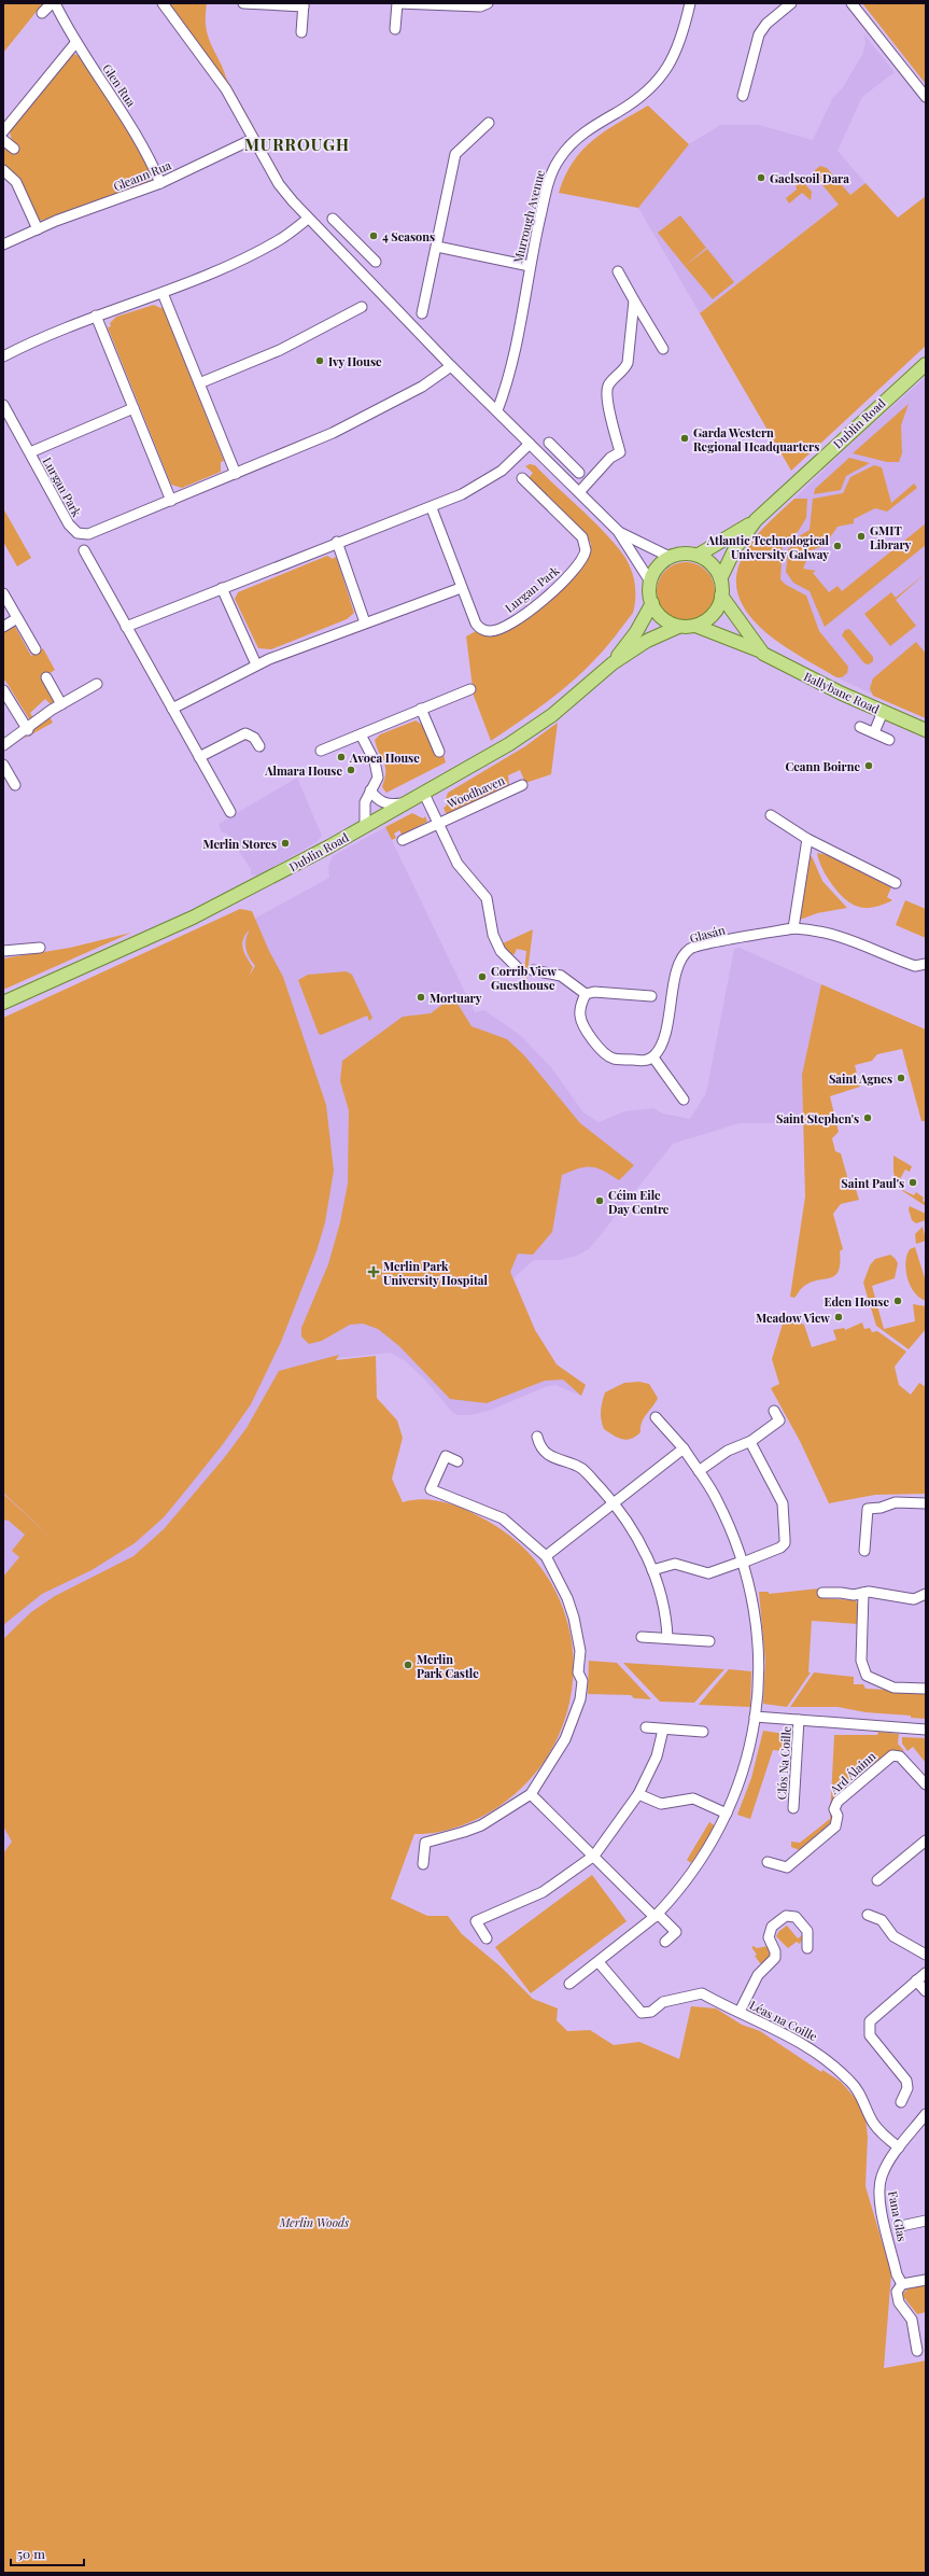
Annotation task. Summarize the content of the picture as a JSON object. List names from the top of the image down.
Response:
{
  "streets": {
    "main road": ["Dublin Road", "Ballybane Road"],
    "street": [
      "Glen Rua",
      "Gleann Rua",
      "Murrough Avenue",
      "Lurgan Park",
      "Woodhaven",
      "Glasán",
      "Clós Na Coille",
      "Ard Álainn",
      "Léas na Coille",
      "Fana Glas"
    ]
  },
  "crossings": [
    ["Glen Rua", "Gleann Rua"],
    ["Dublin Road", "Ballybane Road"],
    ["Dublin Road", "Woodhaven"],
    ["Léas na Coille", "Fana Glas"]
  ],
  "districts": ["MURROUGH"],
  "parks": ["Merlin Woods"],
  "places": {
    "other": [
      "Gaelscoil Dara",
      "4 Seasons",
      "Ivy House",
      "Garda Western Regional Headquarters",
      "GMIT Library",
      "Atlantic Technological University Galway",
      "Avoca House",
      "Ceann Boirne",
      "Almara House",
      "Merlin Stores",
      "Corrib View Guesthouse",
      "Mortuary",
      "Saint Agnes",
      "Saint Stephen's",
      "Saint Paul's",
      "Céim Eile Day Centre",
      "Eden House",
      "Meadow View",
      "Merlin Park Castle"
    ],
    "health": ["Merlin Park University Hospital"]
  },
  "scale_bar": "50 m"
}
